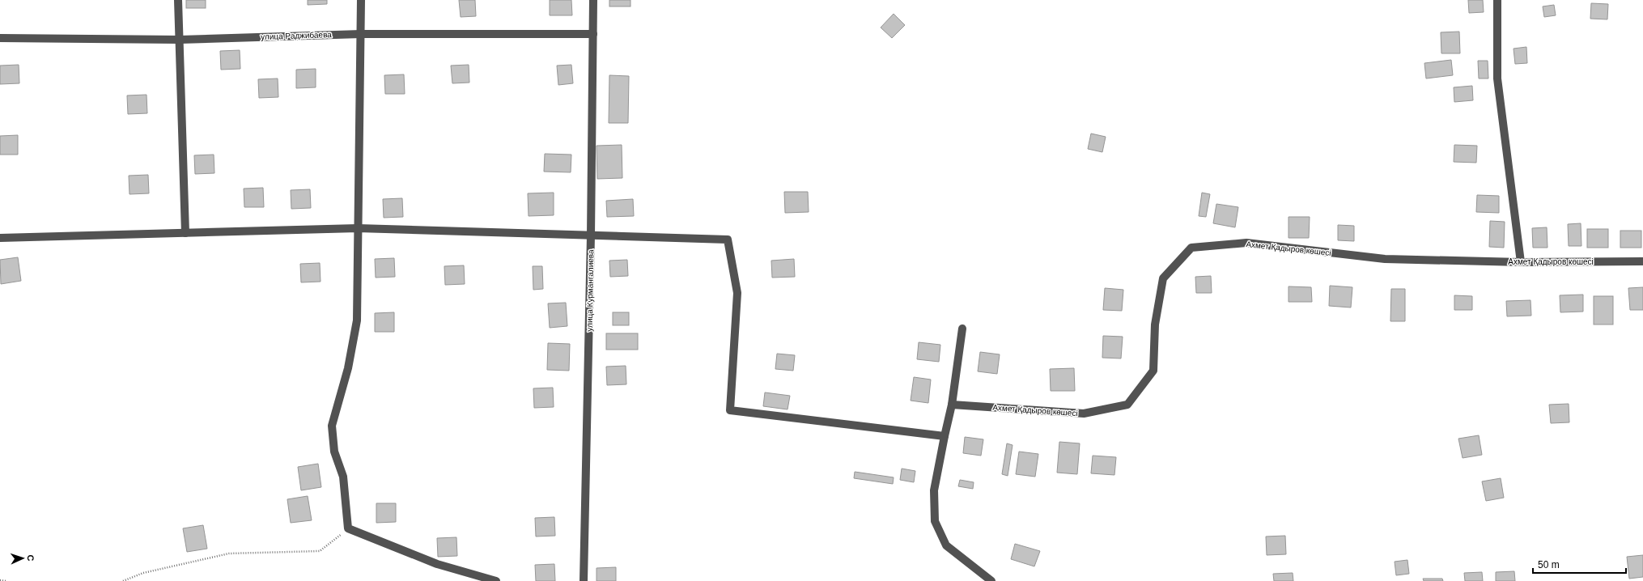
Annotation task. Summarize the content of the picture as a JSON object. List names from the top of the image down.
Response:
{
  "streets": {
    "street": ["улица Раджибаева", "Ахмет Қадыров көшесі", "улица Курмангалиева"]
  },
  "crossings": [
    ["улица Раджибаева", "улица Курмангалиева"]
  ],
  "scale_bar": "50 m",
  "north": "right"
}
